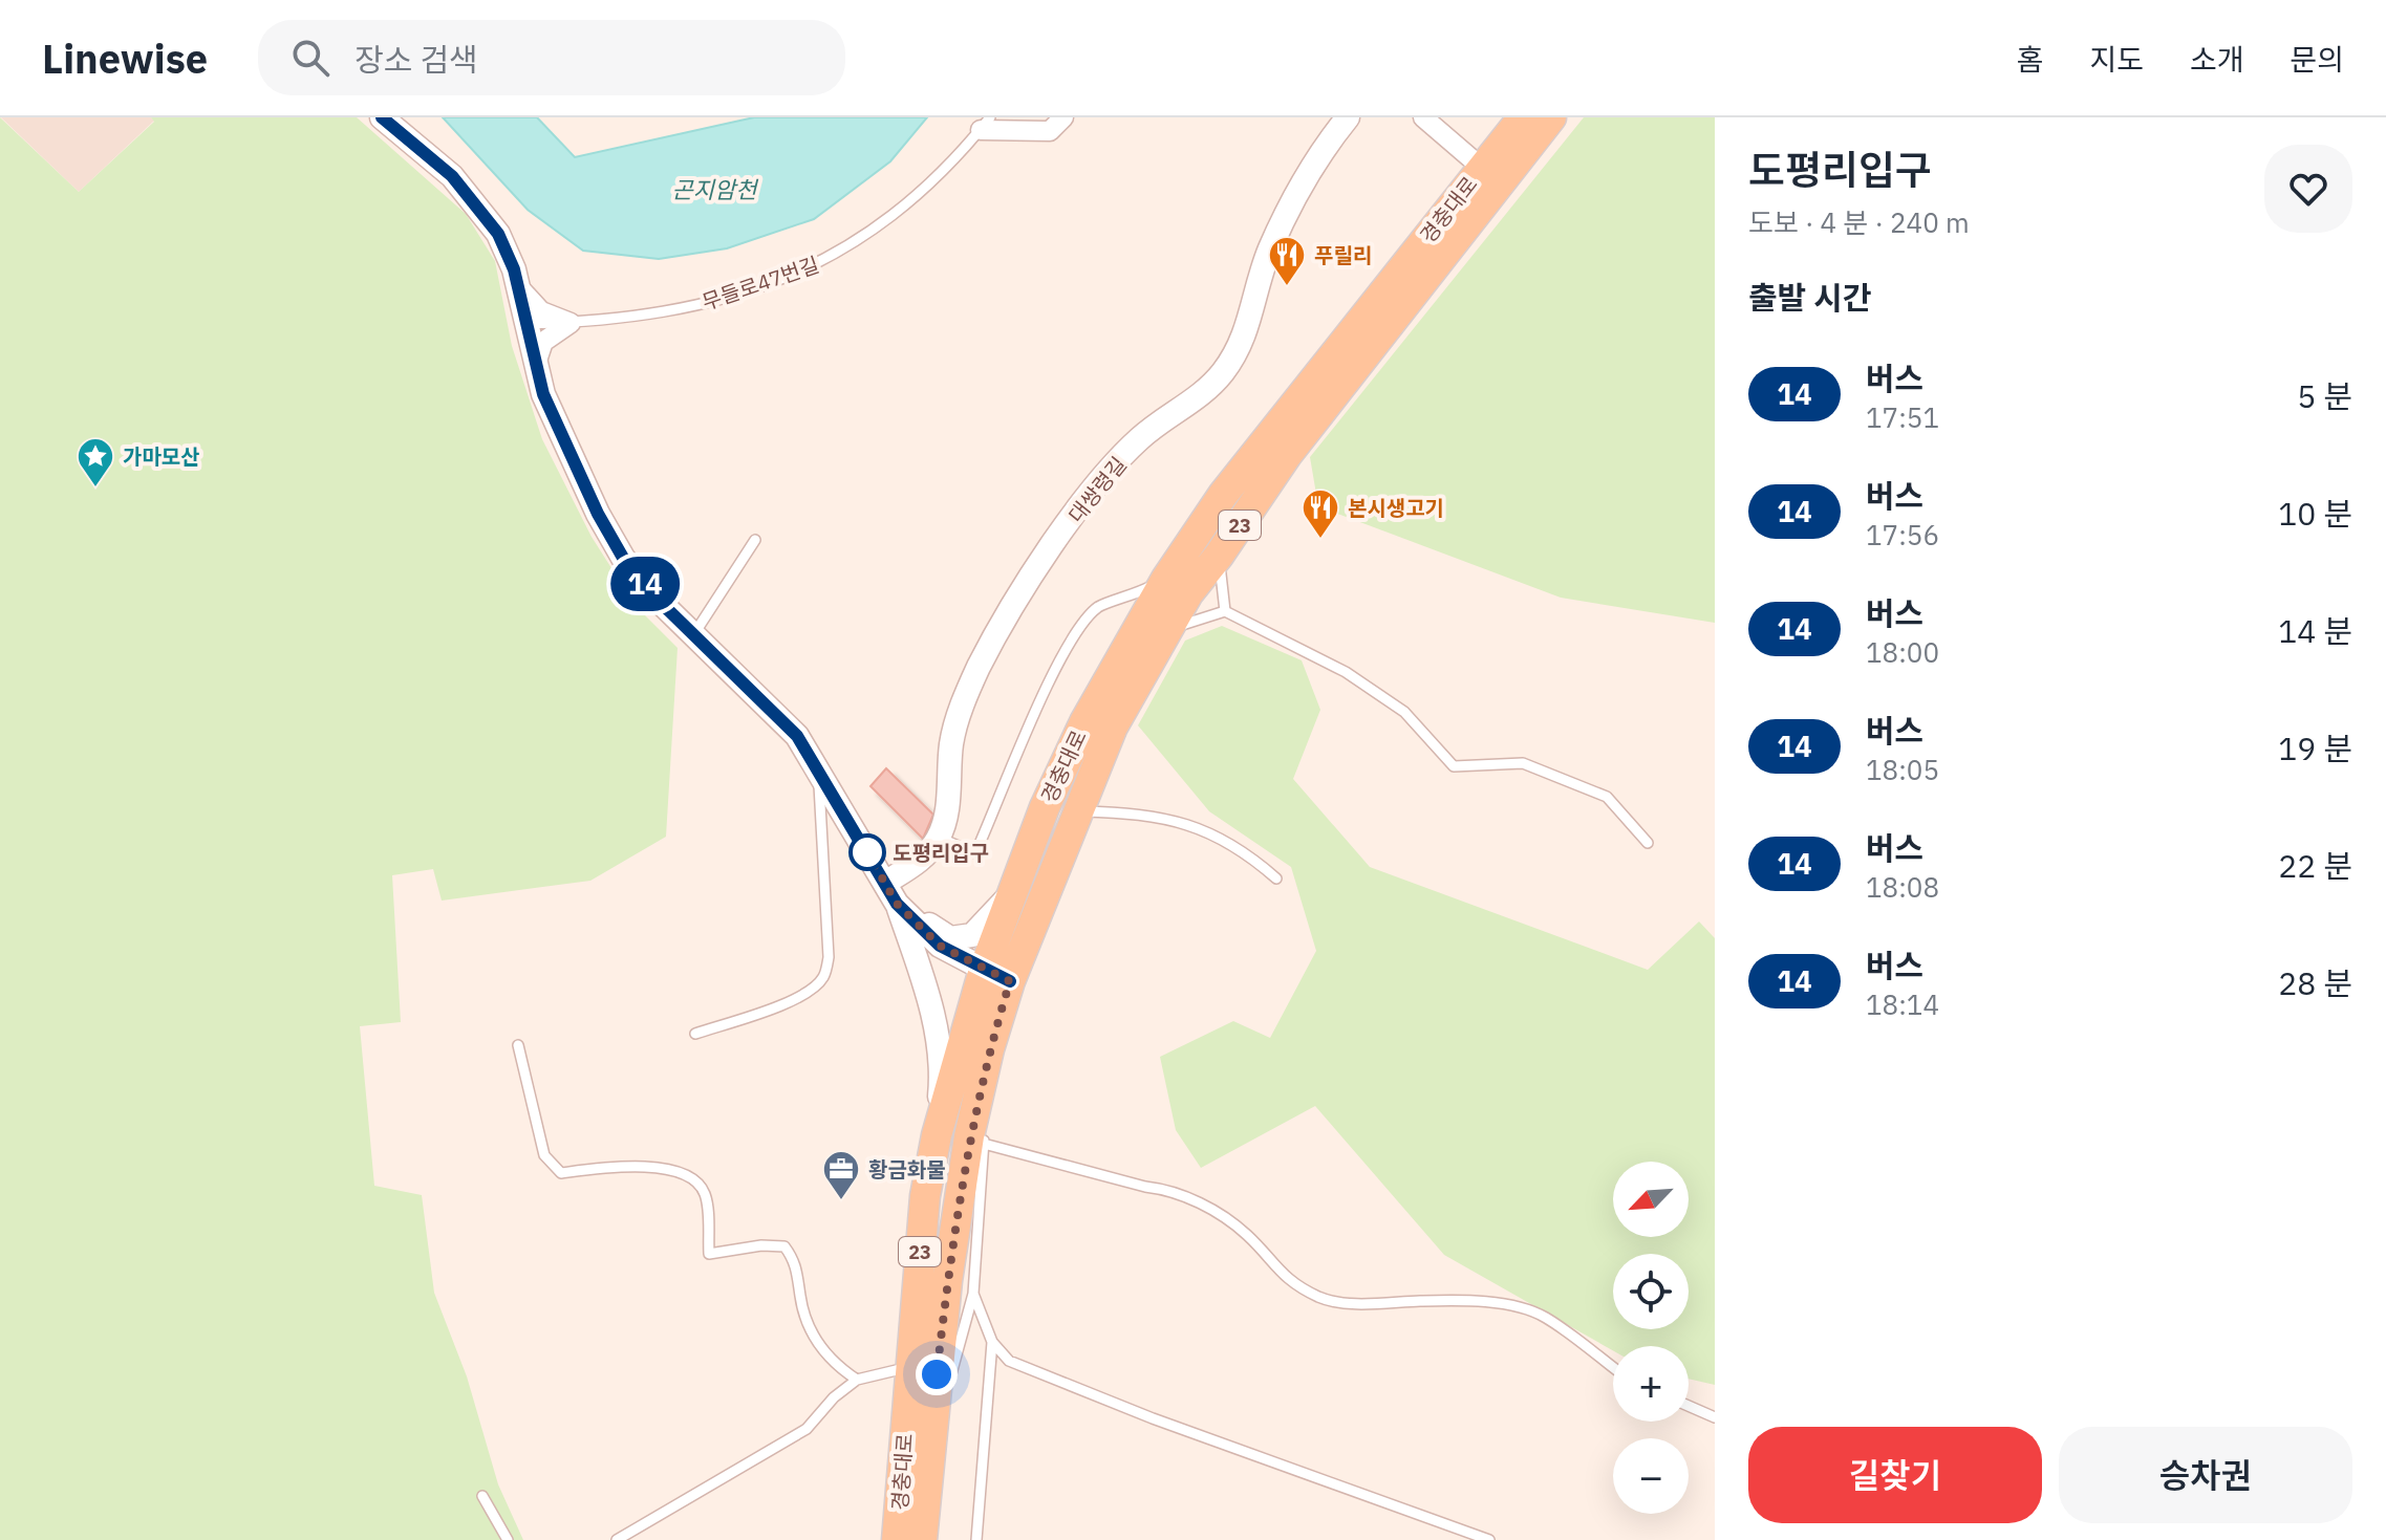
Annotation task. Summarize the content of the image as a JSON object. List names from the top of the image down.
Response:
{
  "streets": {
    "main road": ["경충대로", "23"],
    "street": ["대쌍령길"],
    "lane": ["무들로47번길"]
  },
  "water": ["곤지암천"],
  "places": {
    "restaurant": ["푸릴리", "본시생고기"],
    "place": ["가마모산"],
    "other": ["도평리입구"],
    "office": ["황금화물"]
  },
  "lines": ["bus line 14"],
  "north": "bottom left",
  "page": {
    "header": "Linewise",
    "search": "장소 검색",
    "nav": [
      "홈",
      "지도",
      "소개",
      "문의"
    ],
    "on_map": "14",
    "heading": [
      ["도평리입구", "도보 · 4 분 · 240 m"],
      "출발 시간"
    ],
    "list": [
      {
        "mark": "14",
        "name": "버스",
        "note": "17:51",
        "value": "5 분"
      },
      {
        "mark": "14",
        "name": "버스",
        "note": "17:56",
        "value": "10 분"
      },
      {
        "mark": "14",
        "name": "버스",
        "note": "18:00",
        "value": "14 분"
      },
      {
        "mark": "14",
        "name": "버스",
        "note": "18:05",
        "value": "19 분"
      },
      {
        "mark": "14",
        "name": "버스",
        "note": "18:08",
        "value": "22 분"
      },
      {
        "mark": "14",
        "name": "버스",
        "note": "18:14",
        "value": "28 분"
      }
    ],
    "map_buttons": ["+", "−"],
    "buttons": ["길찾기", "승차권"]
  }
}
